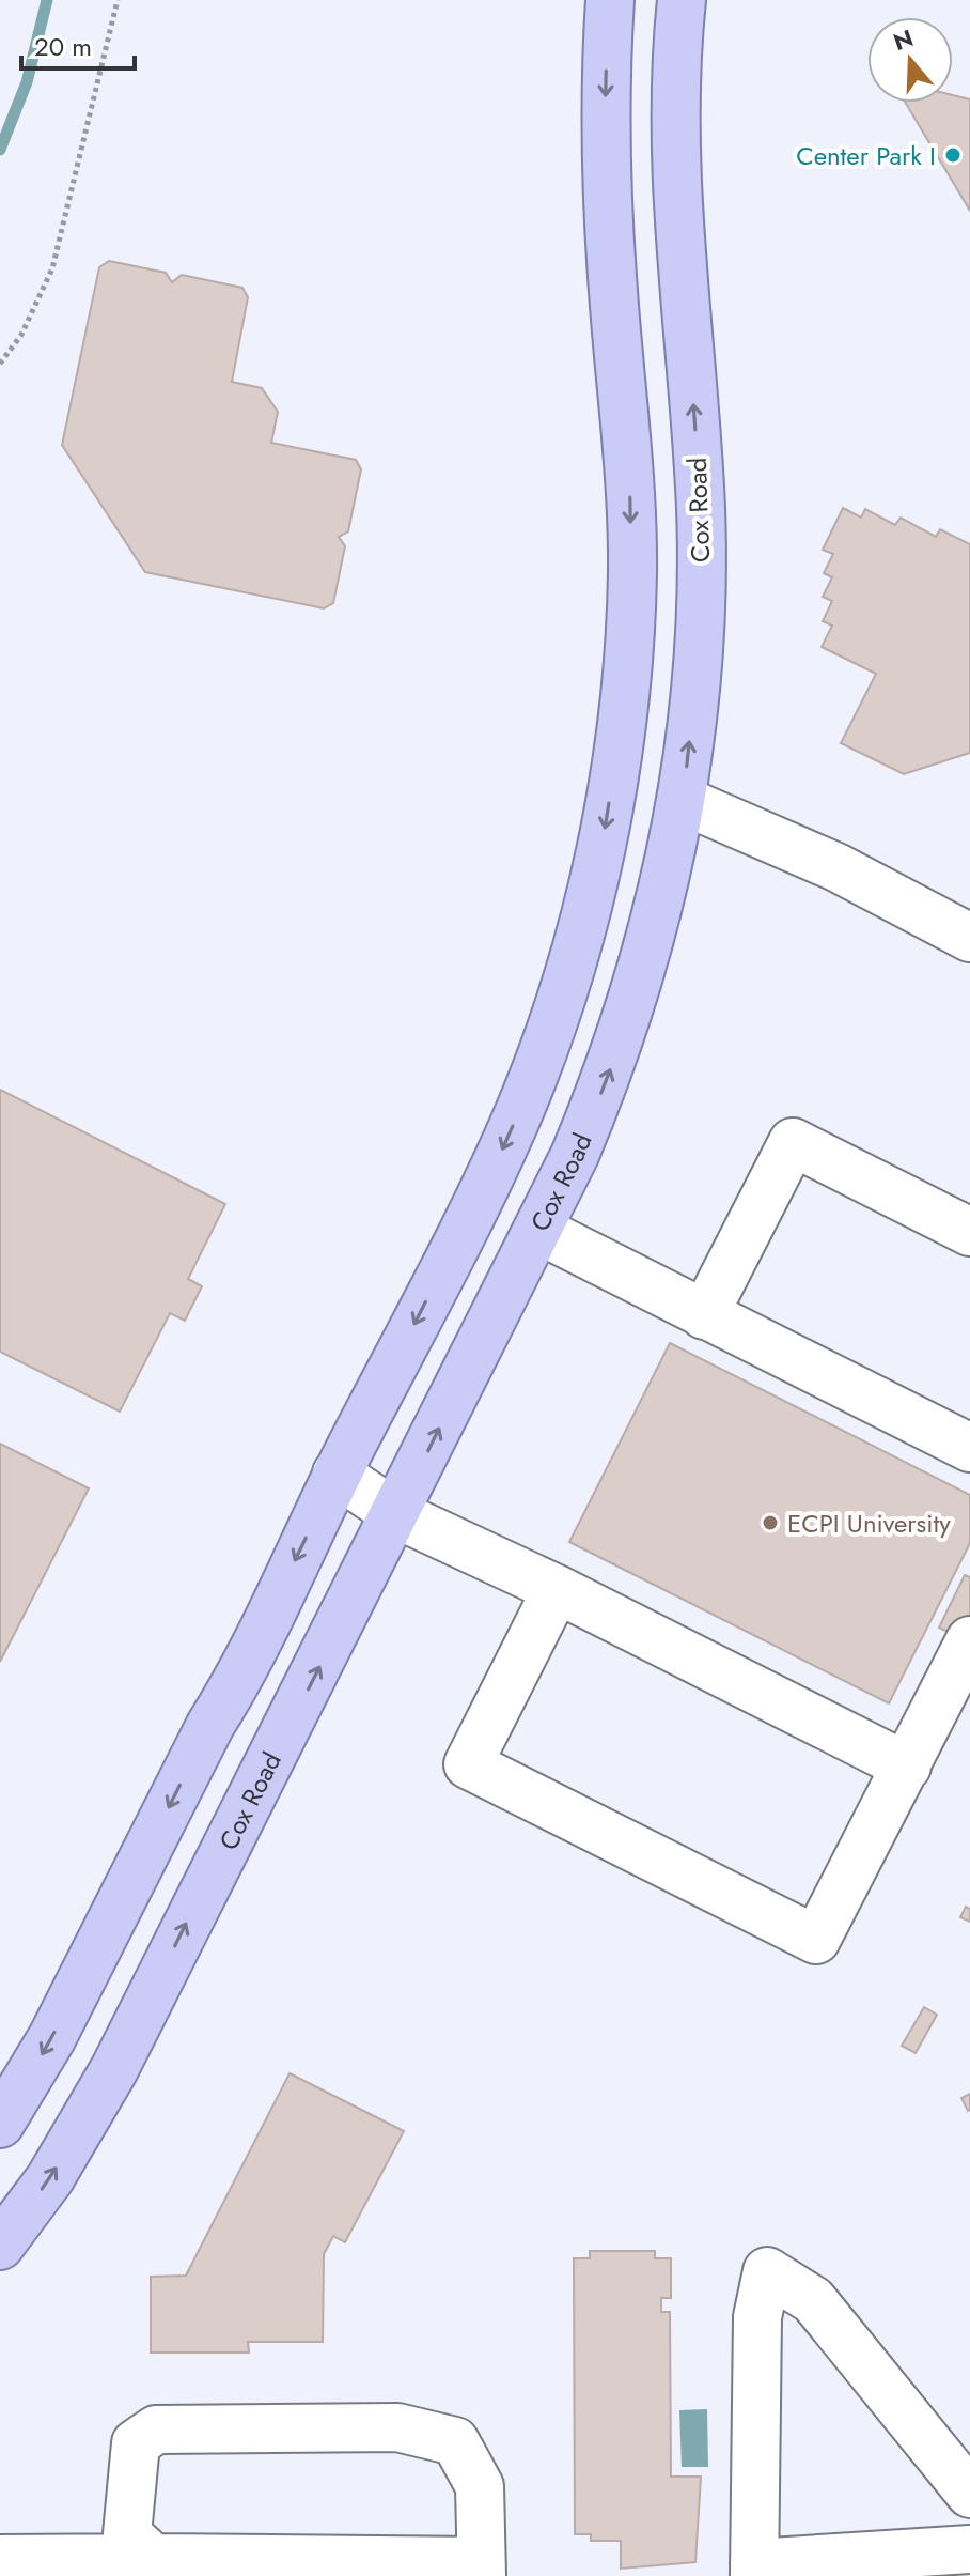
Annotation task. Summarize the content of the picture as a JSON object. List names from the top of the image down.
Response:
{
  "streets": {
    "main road": ["Cox Road"]
  },
  "places": ["Center Park I", "ECPI University"],
  "scale_bar": "20 m",
  "north": "top"
}
